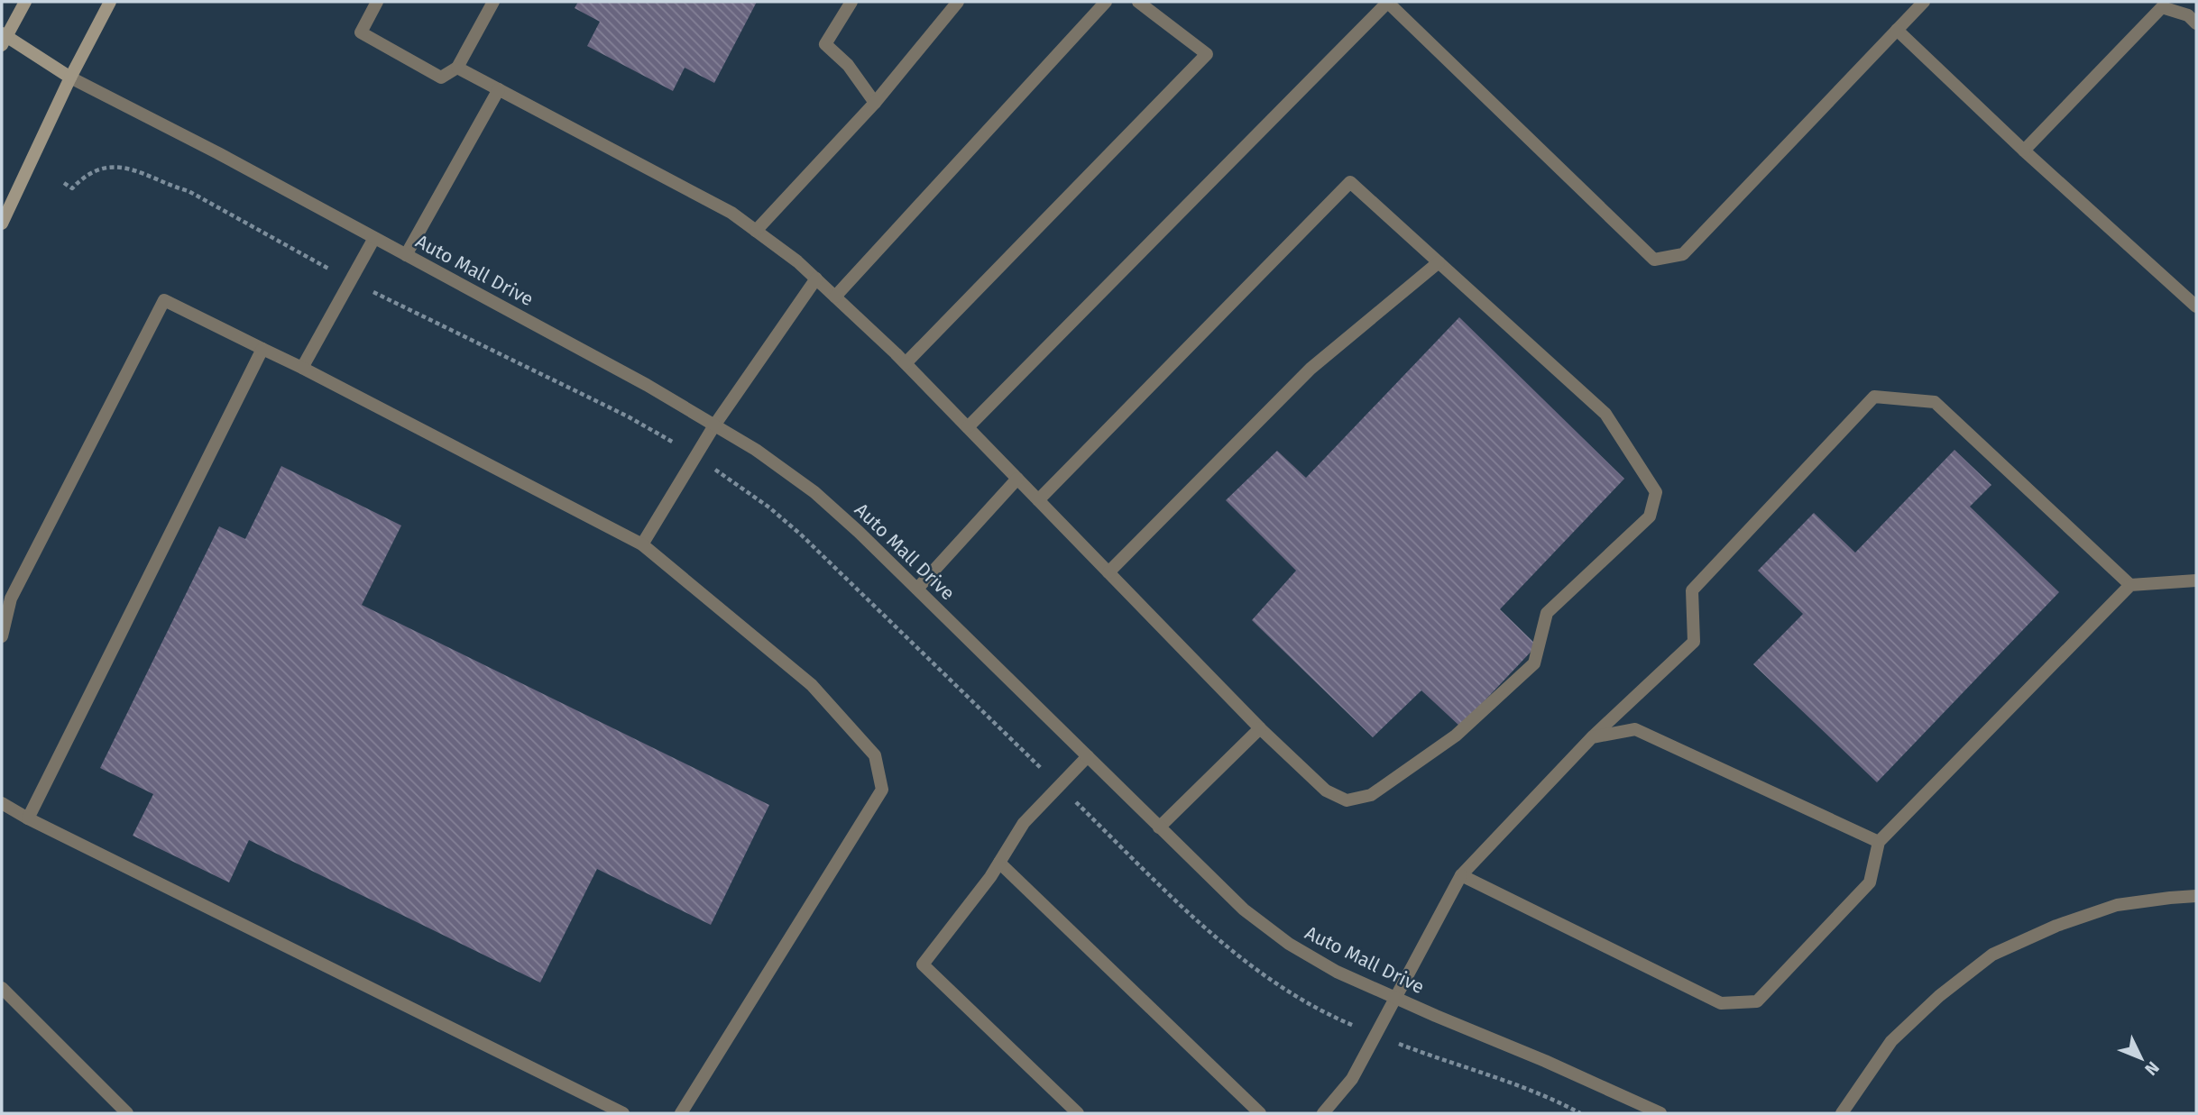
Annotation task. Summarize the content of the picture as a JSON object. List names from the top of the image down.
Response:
{
  "streets": {
    "street": ["Auto Mall Drive"]
  },
  "north": "bottom right"
}
